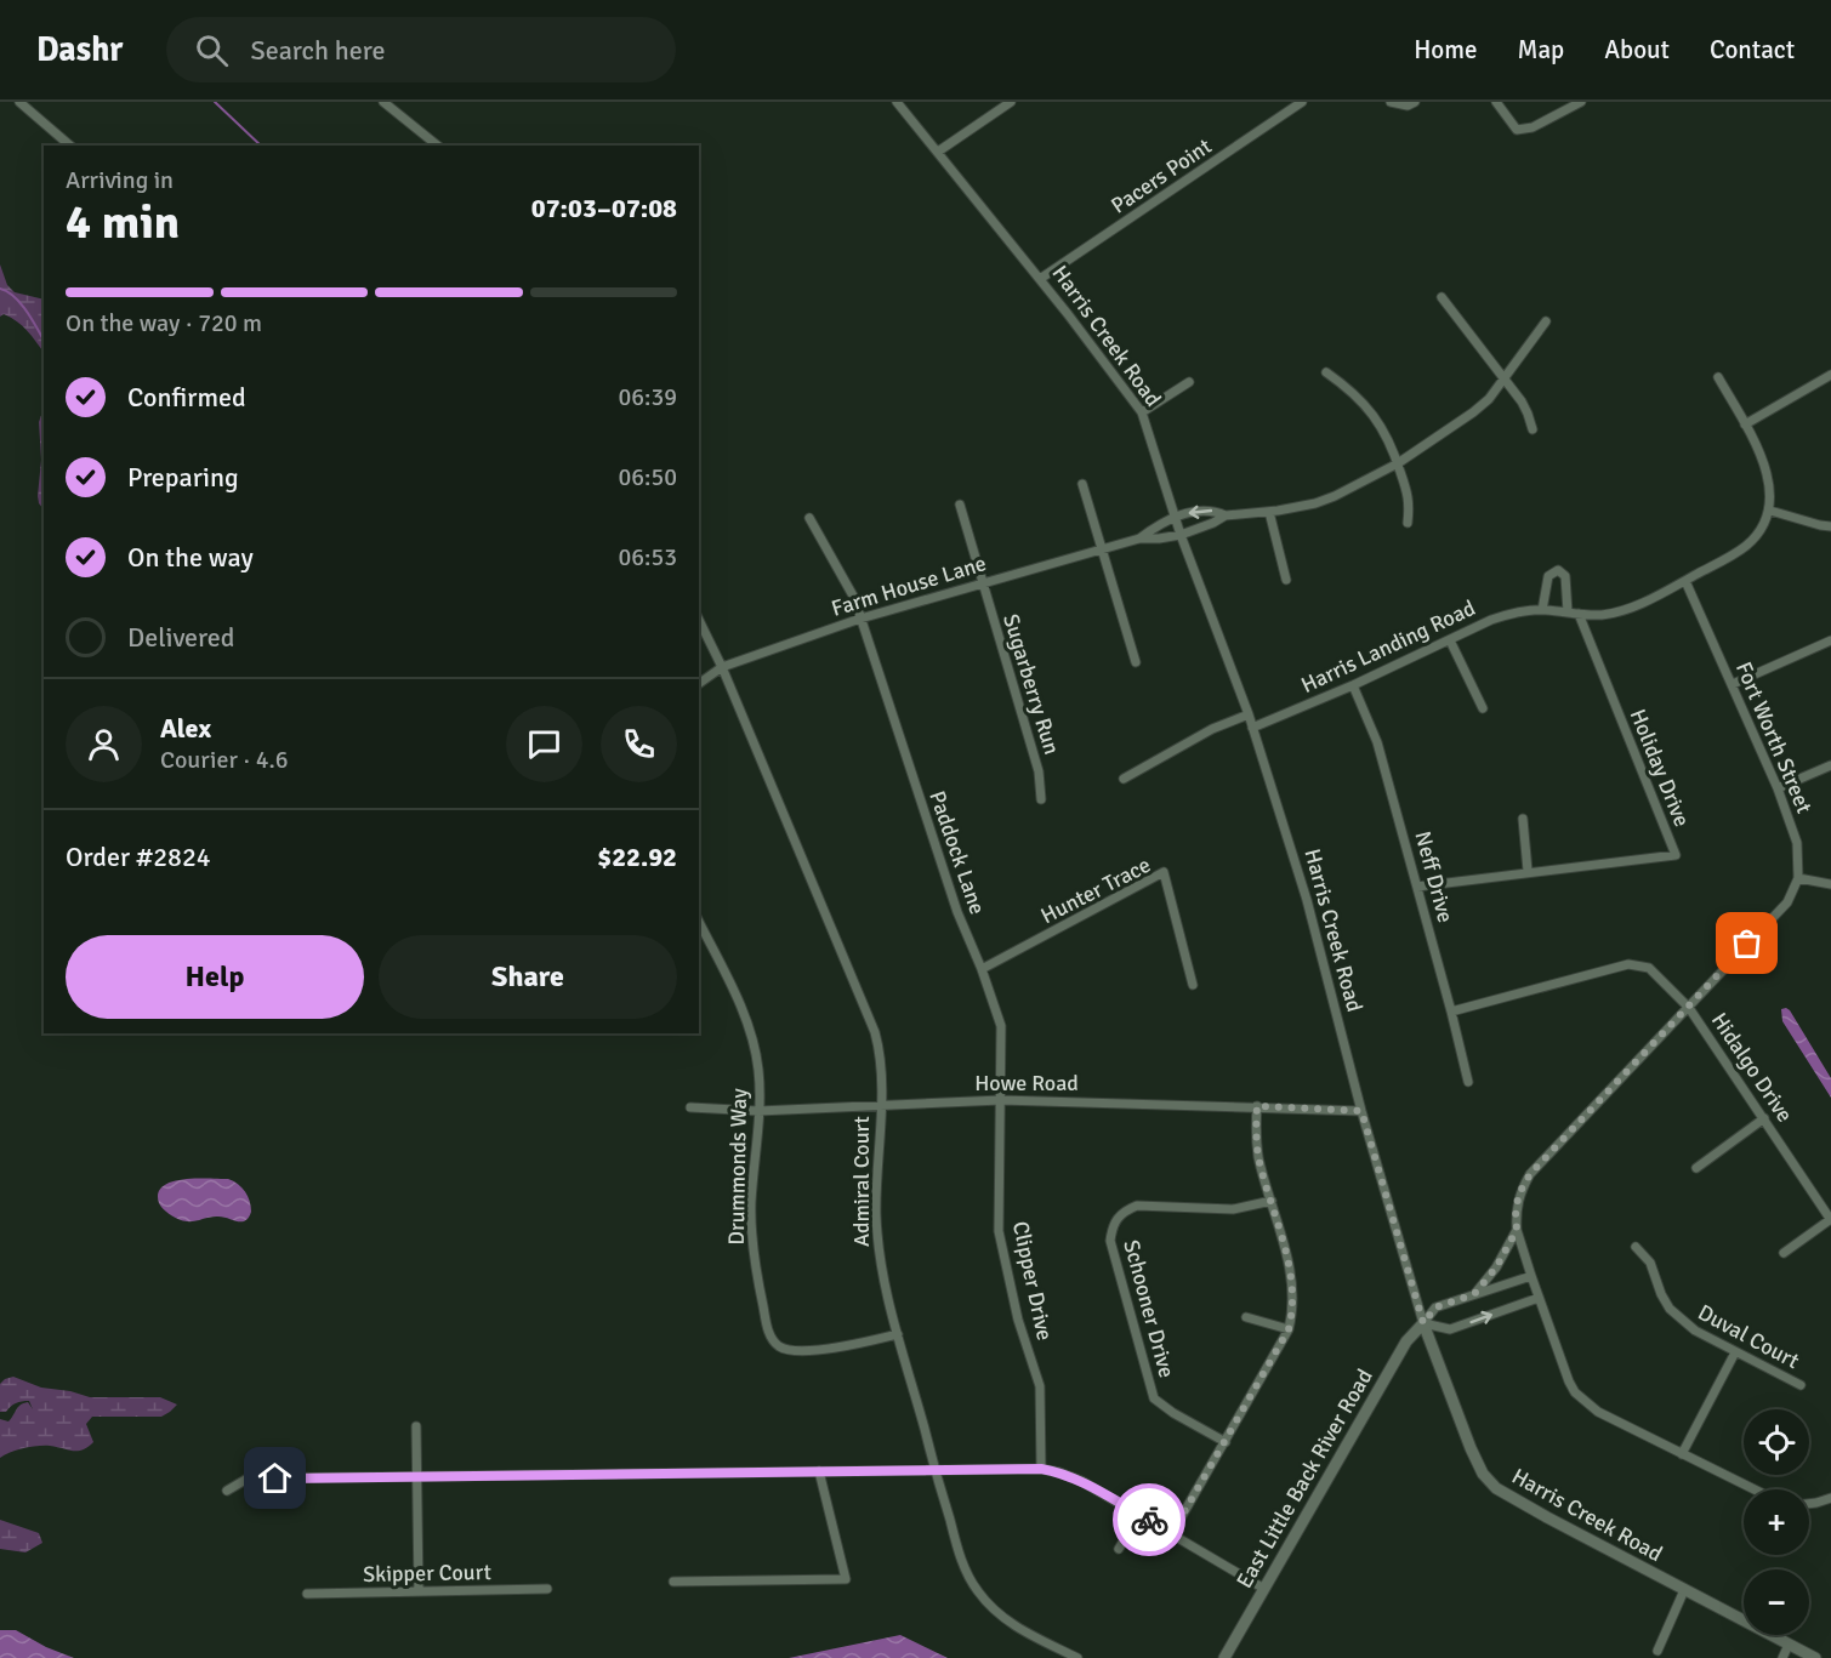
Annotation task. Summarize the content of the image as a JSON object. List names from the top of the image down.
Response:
{
  "streets": {
    "street": [
      "Pacers Point",
      "Harris Creek Road",
      "Farm House Lane",
      "Harris Landing Road",
      "Sugarberry Run",
      "Fort Worth Street",
      "Holiday Drive",
      "Paddock Lane",
      "Neff Drive",
      "Hunter Trace",
      "Hidalgo Drive",
      "Howe Road",
      "Drummonds Way",
      "Admiral Court",
      "Clipper Drive",
      "Schooner Drive",
      "Duval Court",
      "East Little Back River Road",
      "Skipper Court"
    ]
  },
  "crossings": [
    ["Pacers Point", "Harris Creek Road"],
    ["Harris Creek Road", "Farm House Lane"],
    ["Harris Creek Road", "Harris Landing Road"],
    ["Harris Creek Road", "Howe Road"],
    ["Harris Creek Road", "East Little Back River Road"],
    ["Farm House Lane", "Sugarberry Run"],
    ["Farm House Lane", "Paddock Lane"],
    ["Farm House Lane", "Admiral Court"],
    ["Harris Landing Road", "Fort Worth Street"],
    ["Harris Landing Road", "Holiday Drive"],
    ["Harris Landing Road", "Neff Drive"],
    ["Holiday Drive", "Neff Drive"],
    ["Paddock Lane", "Hunter Trace"],
    ["Paddock Lane", "Howe Road"],
    ["Paddock Lane", "Clipper Drive"],
    ["Neff Drive", "Hidalgo Drive"],
    ["Howe Road", "Drummonds Way"],
    ["Howe Road", "Admiral Court"],
    ["Howe Road", "Clipper Drive"],
    ["Drummonds Way", "Admiral Court"]
  ],
  "page": {
    "header": "Dashr",
    "search": "Search here",
    "nav": [
      "Home",
      "Map",
      "About",
      "Contact"
    ],
    "heading": ["4 min", "Arriving in", "07:03–07:08"],
    "panel": [
      "Alex",
      "Courier · 4.6",
      "Order #2824",
      "$22.92"
    ],
    "bar": "On the way · 720 m",
    "list": [
      ["Confirmed", "06:39"],
      ["Preparing", "06:50"],
      ["On the way", "06:53"],
      "Delivered"
    ],
    "buttons": ["Help", "Share"],
    "map_buttons": ["+", "−"]
  }
}
